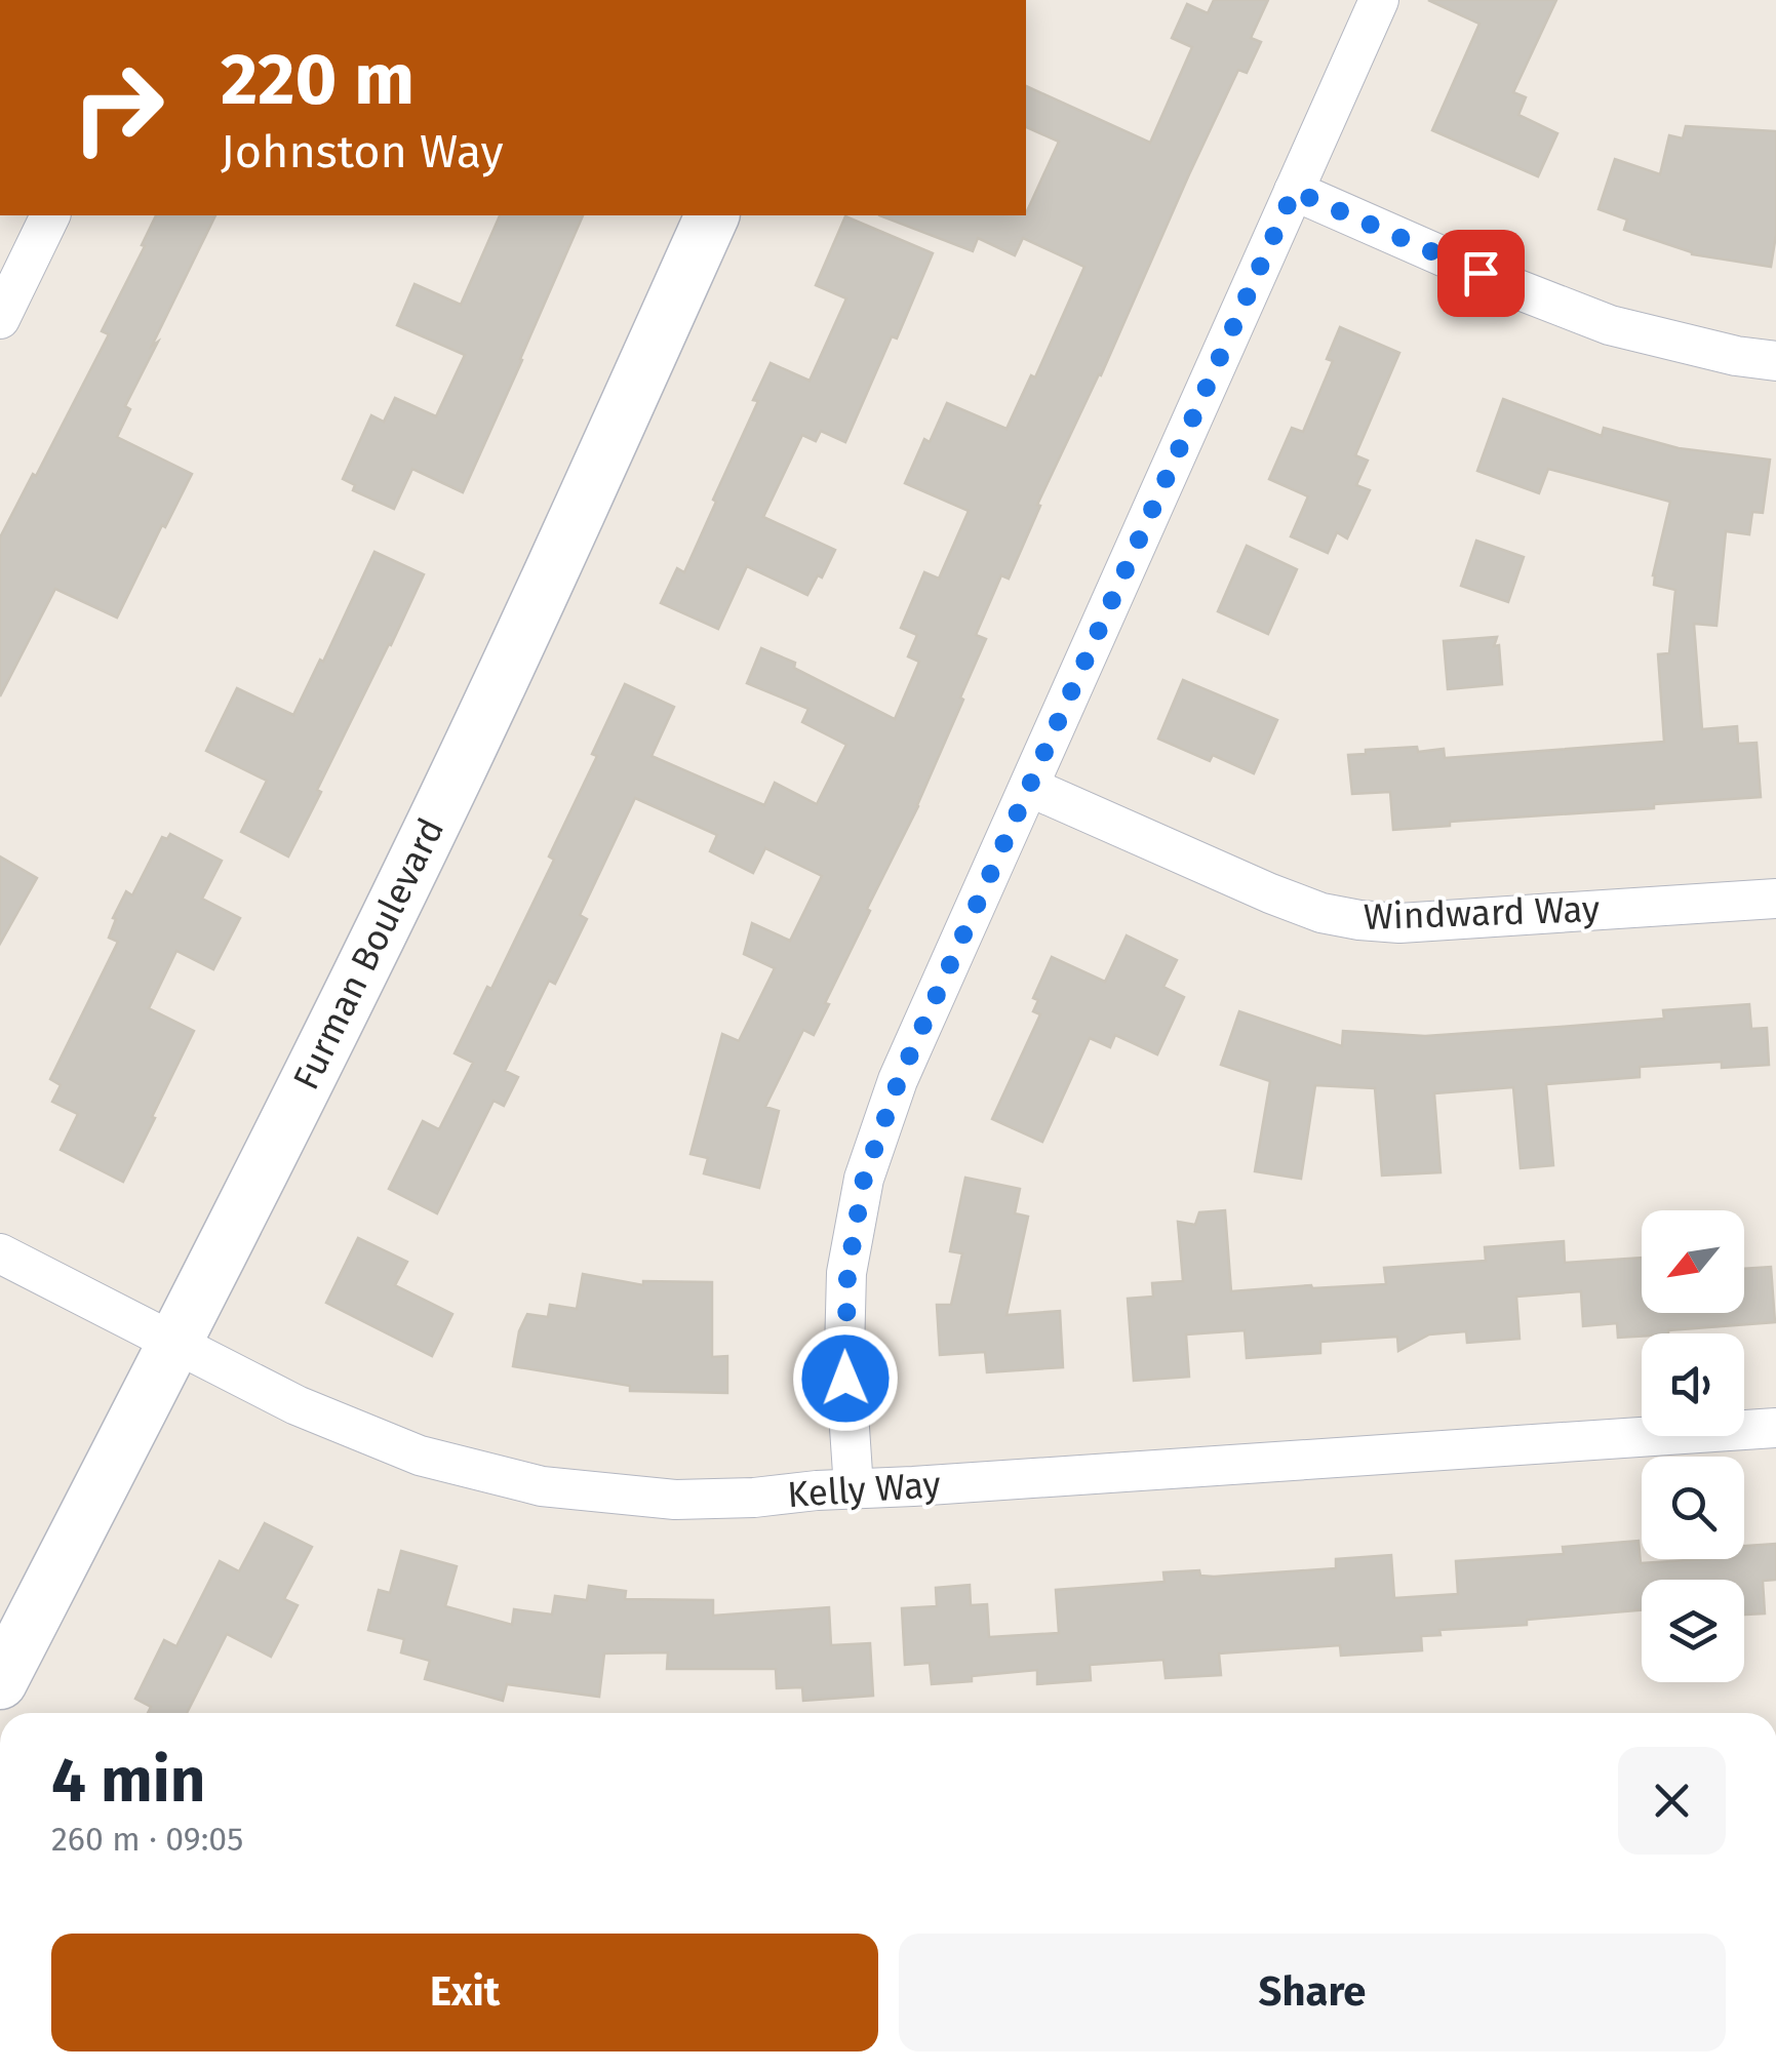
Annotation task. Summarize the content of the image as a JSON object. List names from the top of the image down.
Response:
{
  "streets": {
    "street": ["Windward Way", "Furman Boulevard", "Kelly Way"]
  },
  "crossings": [
    ["Furman Boulevard", "Kelly Way"]
  ],
  "north": "bottom left",
  "page": {
    "turn": ["220 m", "Johnston Way"],
    "heading": ["4 min", "260 m · 09:05"],
    "buttons": ["Exit", "Share"]
  }
}
